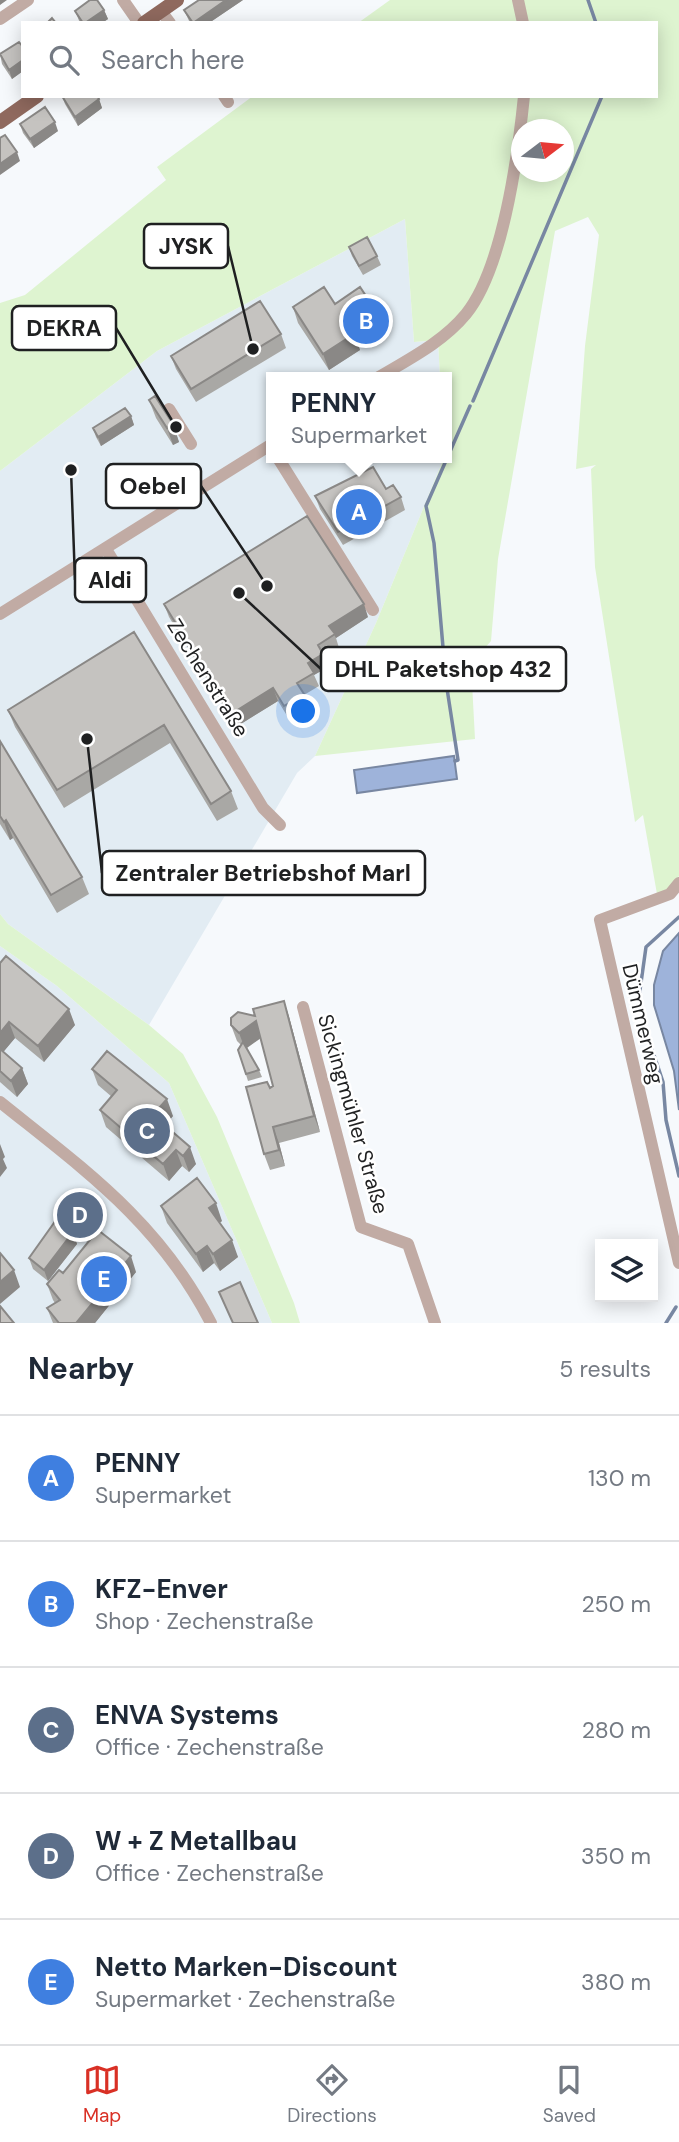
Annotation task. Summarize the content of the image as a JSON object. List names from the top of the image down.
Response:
{
  "streets": {
    "street": ["Zechenstraße", "Dümmerweg", "Sickingmühler Straße"]
  },
  "places": [
    "JYSK",
    "DEKRA",
    "Aldi",
    "Oebel",
    "DHL Paketshop 432",
    "Zentraler Betriebshof Marl"
  ],
  "north": "right",
  "page": {
    "search": "Search here",
    "pins": [
      "B",
      "A",
      "C",
      "D",
      "E"
    ],
    "popup": ["PENNY", "Supermarket"],
    "heading": ["Nearby", "5 results"],
    "list": [
      {
        "mark": "A",
        "name": "PENNY",
        "note": "Supermarket",
        "value": "130 m"
      },
      {
        "mark": "B",
        "name": "KFZ-Enver",
        "note": "Shop · Zechenstraße",
        "value": "250 m"
      },
      {
        "mark": "C",
        "name": "ENVA Systems",
        "note": "Office · Zechenstraße",
        "value": "280 m"
      },
      {
        "mark": "D",
        "name": "W + Z Metallbau",
        "note": "Office · Zechenstraße",
        "value": "350 m"
      },
      {
        "mark": "E",
        "name": "Netto Marken-Discount",
        "note": "Supermarket · Zechenstraße",
        "value": "380 m"
      }
    ],
    "nav": ["Map", "Directions", "Saved"]
  }
}
